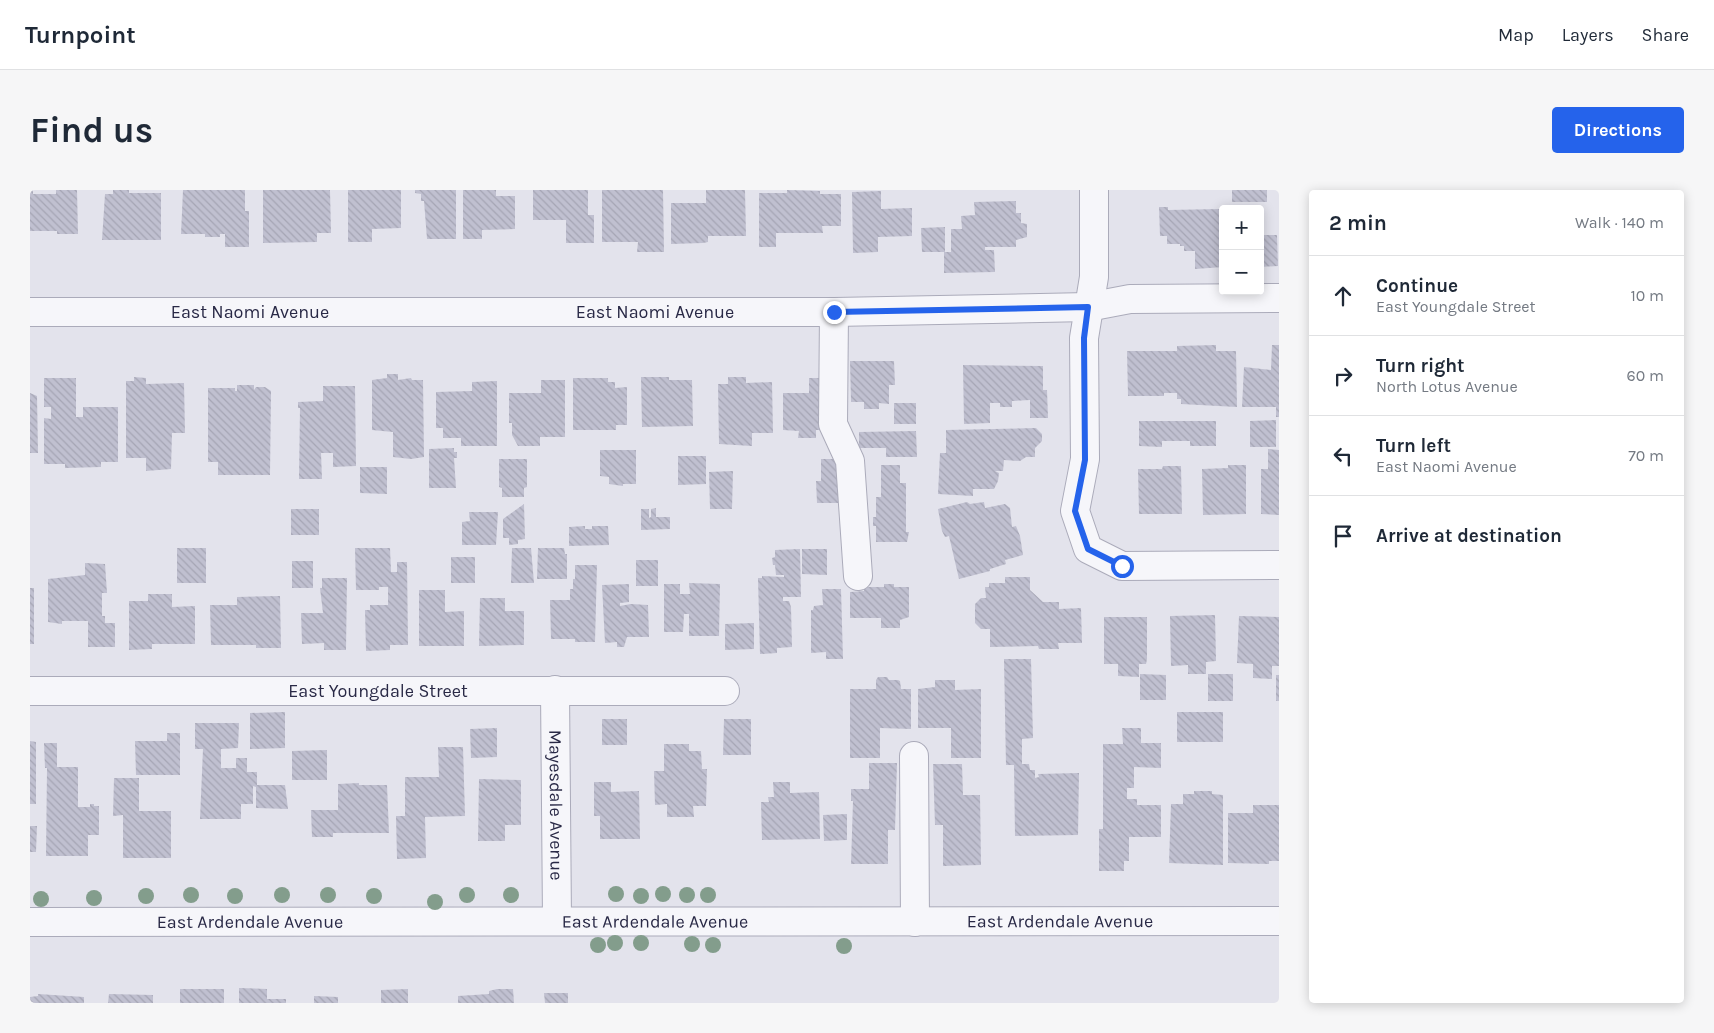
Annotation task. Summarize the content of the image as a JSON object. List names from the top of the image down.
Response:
{
  "streets": {
    "street": [
      "East Naomi Avenue",
      "East Youngdale Street",
      "Mayesdale Avenue",
      "East Ardendale Avenue"
    ]
  },
  "crossings": [
    ["East Youngdale Street", "Mayesdale Avenue"],
    ["Mayesdale Avenue", "East Ardendale Avenue"]
  ],
  "page": {
    "header": "Turnpoint",
    "nav": ["Map", "Layers", "Share"],
    "buttons": "Directions",
    "title": "Find us",
    "heading": ["2 min", "Walk · 140 m"],
    "map_buttons": ["+", "−"],
    "list": [
      ["Continue", "East Youngdale Street", "10 m"],
      ["Turn right", "North Lotus Avenue", "60 m"],
      ["Turn left", "East Naomi Avenue", "70 m"],
      "Arrive at destination"
    ]
  }
}
